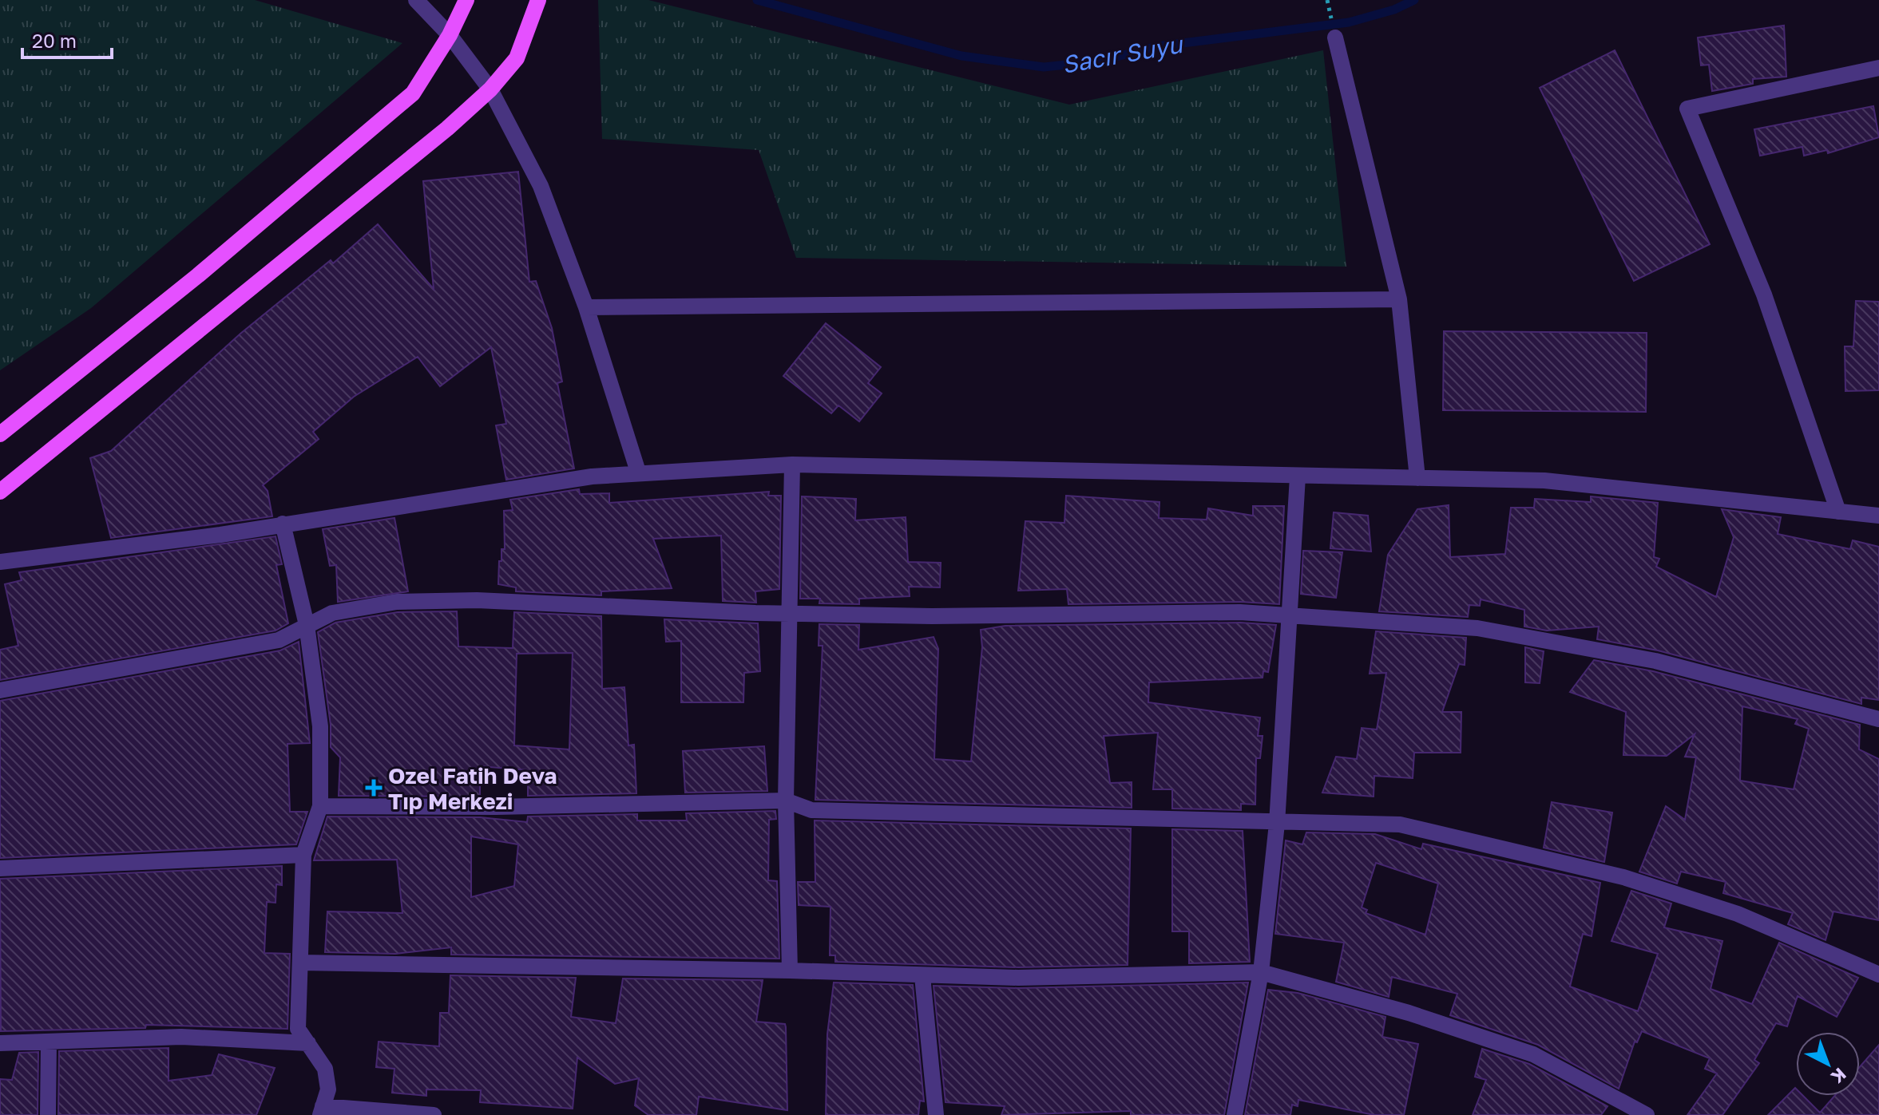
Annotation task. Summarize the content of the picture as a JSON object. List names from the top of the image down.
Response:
{
  "water": ["Sacır Suyu"],
  "places": {
    "health": ["Ozel Fatih Deva Tıp Merkezi"]
  },
  "scale_bar": "20 m",
  "north": "bottom right"
}
